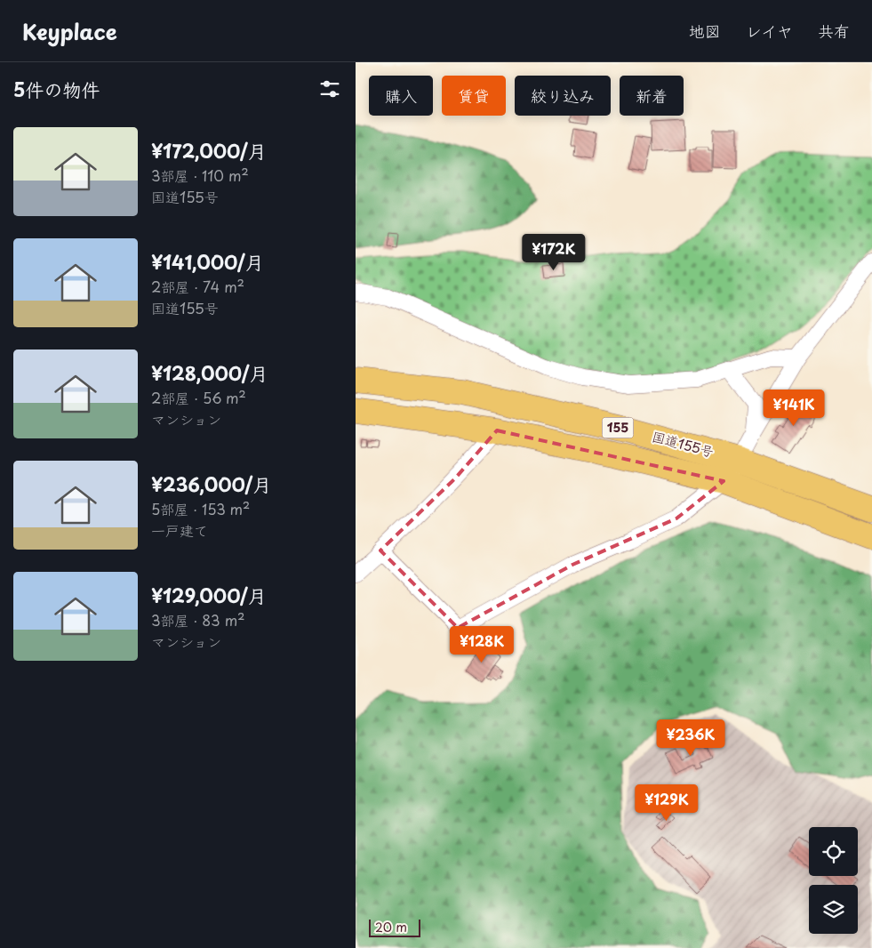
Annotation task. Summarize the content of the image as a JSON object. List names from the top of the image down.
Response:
{
  "streets": {
    "highway": ["155", "国道155号"]
  },
  "scale_bar": "20 m",
  "page": {
    "header": "Keyplace",
    "nav": ["地図", "レイヤ", "共有"],
    "heading": "5件の物件",
    "chip": [
      "購入",
      "賃貸",
      "絞り込み",
      "新着"
    ],
    "list": [
      {
        "name": "¥172,000/月",
        "note": "3部屋 · 110 m² · 国道155号"
      },
      {
        "name": "¥141,000/月",
        "note": "2部屋 · 74 m² · 国道155号"
      },
      {
        "name": "¥128,000/月",
        "note": "2部屋 · 56 m² · マンション"
      },
      {
        "name": "¥236,000/月",
        "note": "5部屋 · 153 m² · 一戸建て"
      },
      {
        "name": "¥129,000/月",
        "note": "3部屋 · 83 m² · マンション"
      }
    ],
    "price": [
      "¥172K",
      "¥141K",
      "¥128K",
      "¥236K",
      "¥129K"
    ],
    "scale": "20 m"
  }
}
